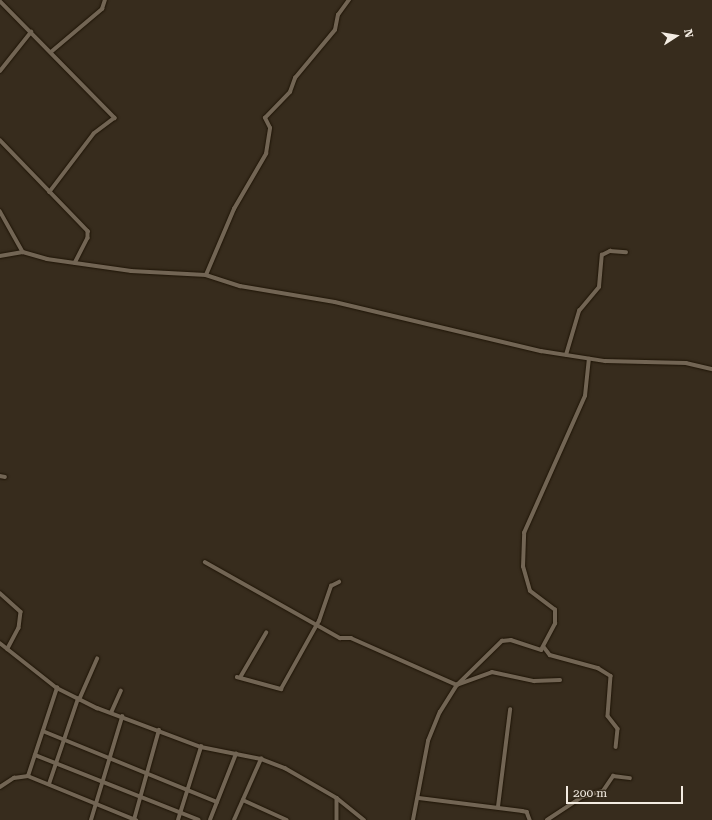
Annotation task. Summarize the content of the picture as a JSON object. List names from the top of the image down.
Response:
{
  "scale_bar": "200 m",
  "north": "right"
}
